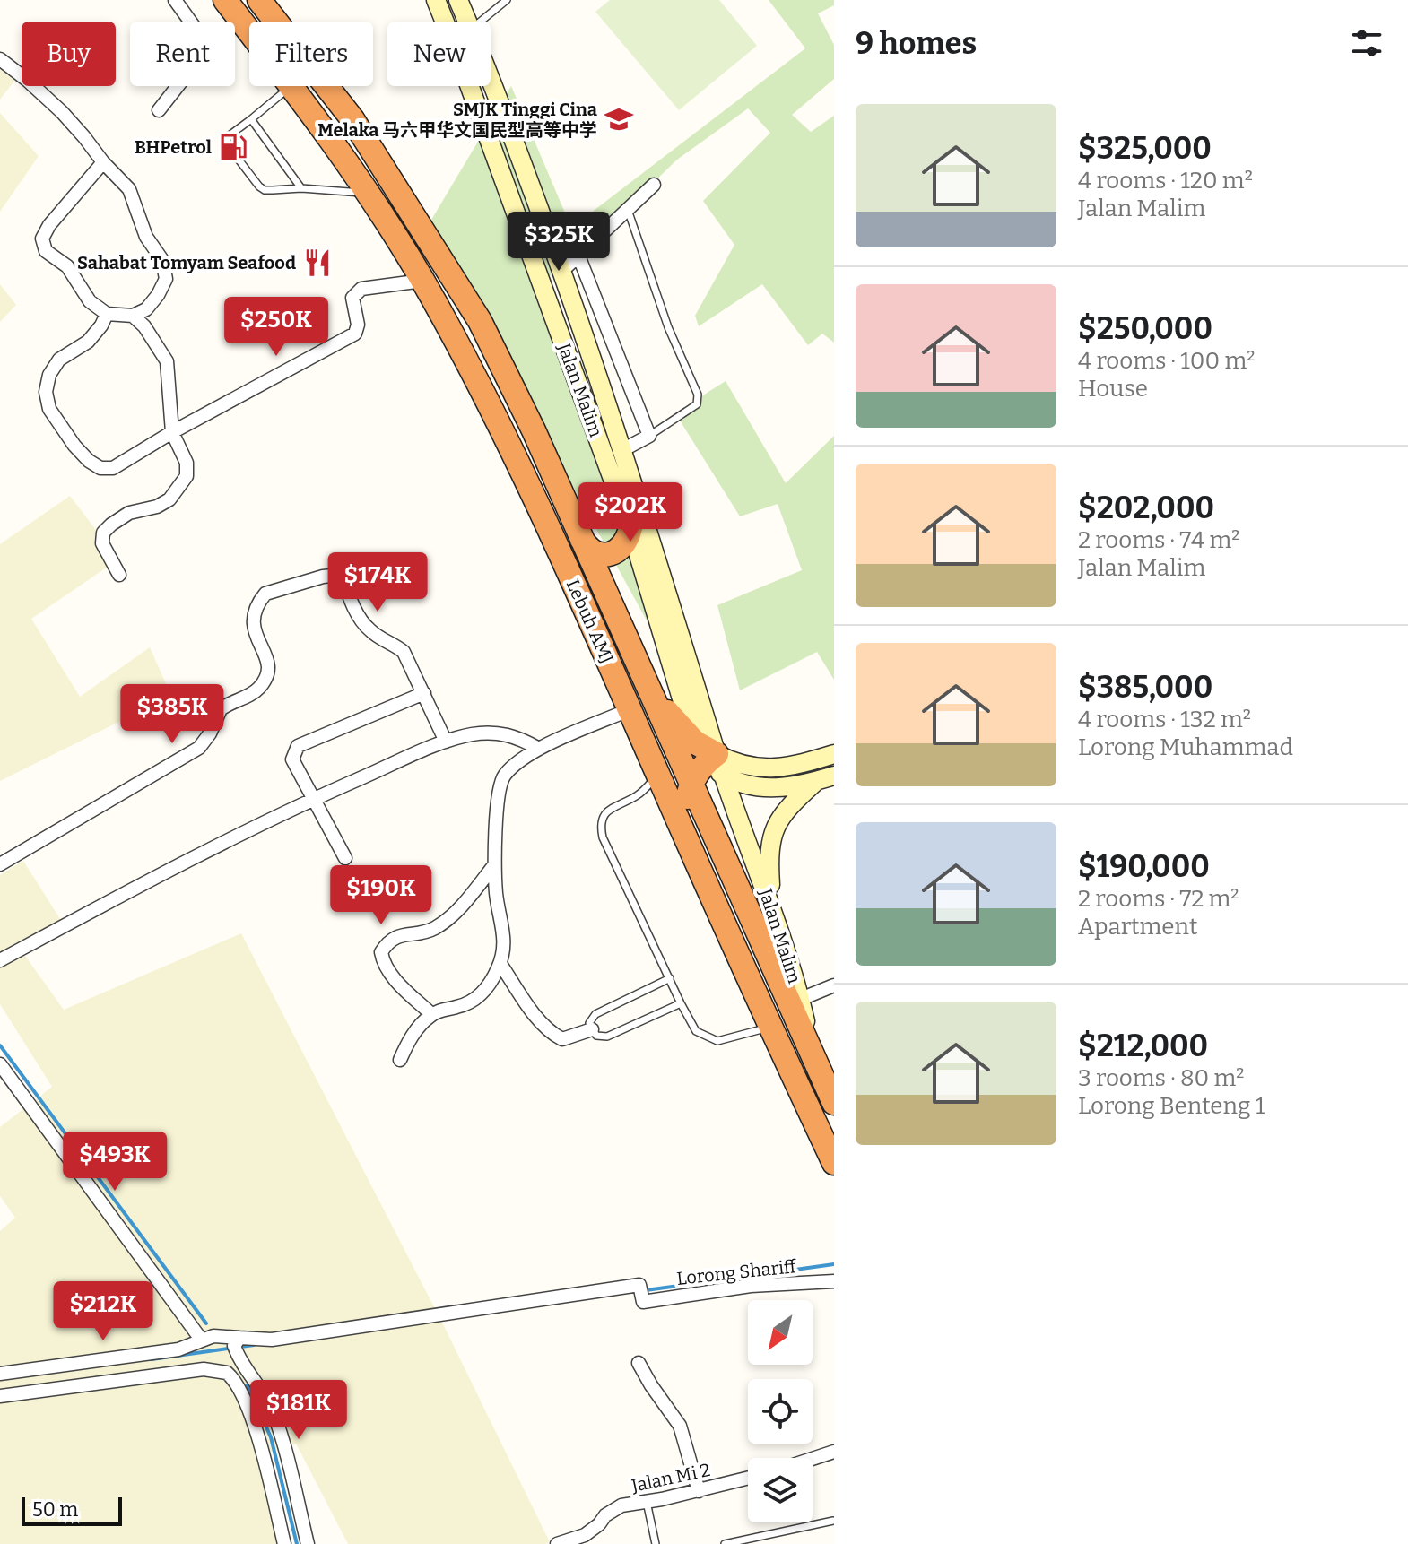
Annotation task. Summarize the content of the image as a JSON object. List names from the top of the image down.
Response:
{
  "streets": {
    "highway": ["Lebuh AMJ"],
    "main road": ["Jalan Malim"],
    "street": ["Lorong Shariff", "Jalan Mi 2"]
  },
  "crossings": [
    ["Jalan Malim", "Lebuh AMJ"]
  ],
  "places": {
    "school or university": ["SMJK Tinggi Cina Melaka 马六甲华文国民型高等中学"],
    "fuel station": ["BHPetrol"],
    "restaurant": ["Sahabat Tomyam Seafood"]
  },
  "scale_bar": "50 m",
  "north": "bottom left",
  "page": {
    "heading": "9 homes",
    "chip": [
      "Buy",
      "Rent",
      "Filters",
      "New"
    ],
    "list": [
      {
        "name": "$325,000",
        "note": "4 rooms · 120 m² · Jalan Malim"
      },
      {
        "name": "$250,000",
        "note": "4 rooms · 100 m² · House"
      },
      {
        "name": "$202,000",
        "note": "2 rooms · 74 m² · Jalan Malim"
      },
      {
        "name": "$385,000",
        "note": "4 rooms · 132 m² · Lorong Muhammad"
      },
      {
        "name": "$190,000",
        "note": "2 rooms · 72 m² · Apartment"
      },
      {
        "name": "$212,000",
        "note": "3 rooms · 80 m² · Lorong Benteng 1"
      }
    ],
    "price": [
      "$325K",
      "$250K",
      "$202K",
      "$174K",
      "$385K",
      "$190K",
      "$493K",
      "$212K",
      "$181K"
    ],
    "scale": "50 m"
  }
}
